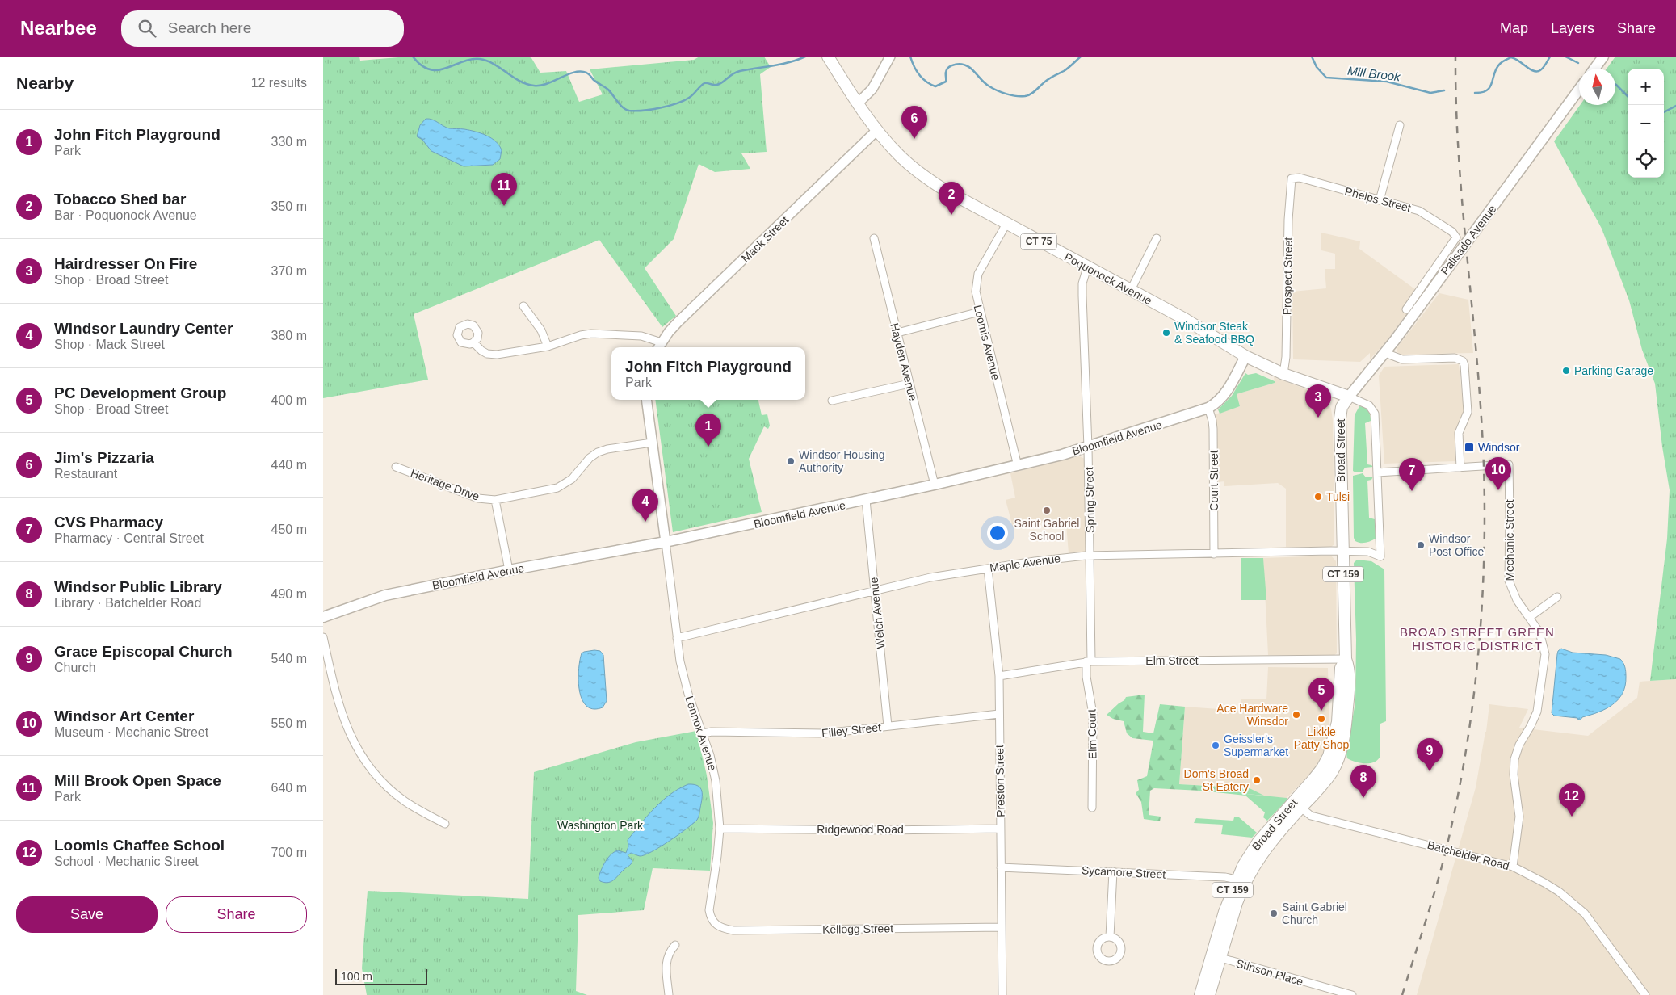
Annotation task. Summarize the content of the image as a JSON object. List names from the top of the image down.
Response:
{
  "streets": {
    "main road": [
      "Palisado Avenue",
      "CT 75",
      "Poquonock Avenue",
      "Bloomfield Avenue",
      "Broad Street",
      "CT 159"
    ],
    "street": [
      "Phelps Street",
      "Mack Street",
      "Prospect Street",
      "Loomis Avenue",
      "Hayden Avenue",
      "Court Street",
      "Heritage Drive",
      "Spring Street",
      "Mechanic Street",
      "Maple Avenue",
      "Welch Avenue",
      "Elm Street",
      "Filley Street",
      "Lennox Avenue",
      "Elm Court",
      "Preston Street",
      "Ridgewood Road",
      "Batchelder Road",
      "Sycamore Street",
      "Kellogg Street",
      "Stinson Place"
    ]
  },
  "crossings": [
    ["Phelps Street", "Prospect Street"],
    ["Mack Street", "Poquonock Avenue"],
    ["Palisado Avenue", "Poquonock Avenue"],
    ["Palisado Avenue", "Broad Street"],
    ["Prospect Street", "Poquonock Avenue"],
    ["Poquonock Avenue", "Loomis Avenue"],
    ["Poquonock Avenue", "Bloomfield Avenue"],
    ["Poquonock Avenue", "Broad Street"],
    ["Poquonock Avenue", "Spring Street"],
    ["Loomis Avenue", "Bloomfield Avenue"],
    ["Hayden Avenue", "Bloomfield Avenue"],
    ["Bloomfield Avenue", "Court Street"],
    ["Bloomfield Avenue", "Heritage Drive"],
    ["Bloomfield Avenue", "Spring Street"],
    ["Bloomfield Avenue", "Welch Avenue"],
    ["Bloomfield Avenue", "Lennox Avenue"],
    ["Broad Street", "Maple Avenue"],
    ["Broad Street", "Elm Street"],
    ["Broad Street", "Batchelder Road"],
    ["Broad Street", "Sycamore Street"],
    ["Broad Street", "Stinson Place"],
    ["Court Street", "Maple Avenue"],
    ["Spring Street", "Maple Avenue"],
    ["Spring Street", "Elm Street"],
    ["Spring Street", "Elm Court"],
    ["Mechanic Street", "Batchelder Road"],
    ["Maple Avenue", "Welch Avenue"],
    ["Maple Avenue", "Lennox Avenue"],
    ["Maple Avenue", "Preston Street"],
    ["Welch Avenue", "Filley Street"],
    ["Elm Street", "Elm Court"],
    ["Elm Street", "Preston Street"],
    ["Filley Street", "Lennox Avenue"],
    ["Filley Street", "Preston Street"],
    ["Lennox Avenue", "Ridgewood Road"],
    ["Lennox Avenue", "Kellogg Street"],
    ["Preston Street", "Ridgewood Road"],
    ["Preston Street", "Sycamore Street"],
    ["Preston Street", "Kellogg Street"]
  ],
  "districts": ["BROAD STREET GREEN HISTORIC DISTRICT"],
  "water": ["Mill Brook"],
  "parks": ["Washington Park"],
  "places": {
    "other": [
      "Windsor Steak & Seafood BBQ",
      "Parking Garage",
      "Windsor Housing Authority",
      "Tulsi",
      "Saint Gabriel School",
      "Windsor Post Office",
      "Ace Hardware Winsdor",
      "Likkle Patty Shop",
      "Geissler's Supermarket",
      "Dom's Broad St Eatery",
      "Saint Gabriel Church"
    ],
    "transit": ["Windsor"]
  },
  "scale_bar": "100 m",
  "north": "top",
  "page": {
    "header": "Nearbee",
    "search": "Search here",
    "nav": ["Map", "Layers", "Share"],
    "heading": ["Nearby", "12 results"],
    "map_buttons": ["+", "−"],
    "pins": [
      "6",
      "11",
      "2",
      "3",
      "1",
      "10",
      "7",
      "4",
      "5",
      "9",
      "8",
      "12"
    ],
    "list": [
      {
        "mark": "1",
        "name": "John Fitch Playground",
        "note": "Park",
        "value": "330 m"
      },
      {
        "mark": "2",
        "name": "Tobacco Shed bar",
        "note": "Bar · Poquonock Avenue",
        "value": "350 m"
      },
      {
        "mark": "3",
        "name": "Hairdresser On Fire",
        "note": "Shop · Broad Street",
        "value": "370 m"
      },
      {
        "mark": "4",
        "name": "Windsor Laundry Center",
        "note": "Shop · Mack Street",
        "value": "380 m"
      },
      {
        "mark": "5",
        "name": "PC Development Group",
        "note": "Shop · Broad Street",
        "value": "400 m"
      },
      {
        "mark": "6",
        "name": "Jim's Pizzaria",
        "note": "Restaurant",
        "value": "440 m"
      },
      {
        "mark": "7",
        "name": "CVS Pharmacy",
        "note": "Pharmacy · Central Street",
        "value": "450 m"
      },
      {
        "mark": "8",
        "name": "Windsor Public Library",
        "note": "Library · Batchelder Road",
        "value": "490 m"
      },
      {
        "mark": "9",
        "name": "Grace Episcopal Church",
        "note": "Church",
        "value": "540 m"
      },
      {
        "mark": "10",
        "name": "Windsor Art Center",
        "note": "Museum · Mechanic Street",
        "value": "550 m"
      },
      {
        "mark": "11",
        "name": "Mill Brook Open Space",
        "note": "Park",
        "value": "640 m"
      },
      {
        "mark": "12",
        "name": "Loomis Chaffee School",
        "note": "School · Mechanic Street",
        "value": "700 m"
      }
    ],
    "popup": ["John Fitch Playground", "Park"],
    "buttons": ["Save", "Share"],
    "scale": "100 m"
  }
}
